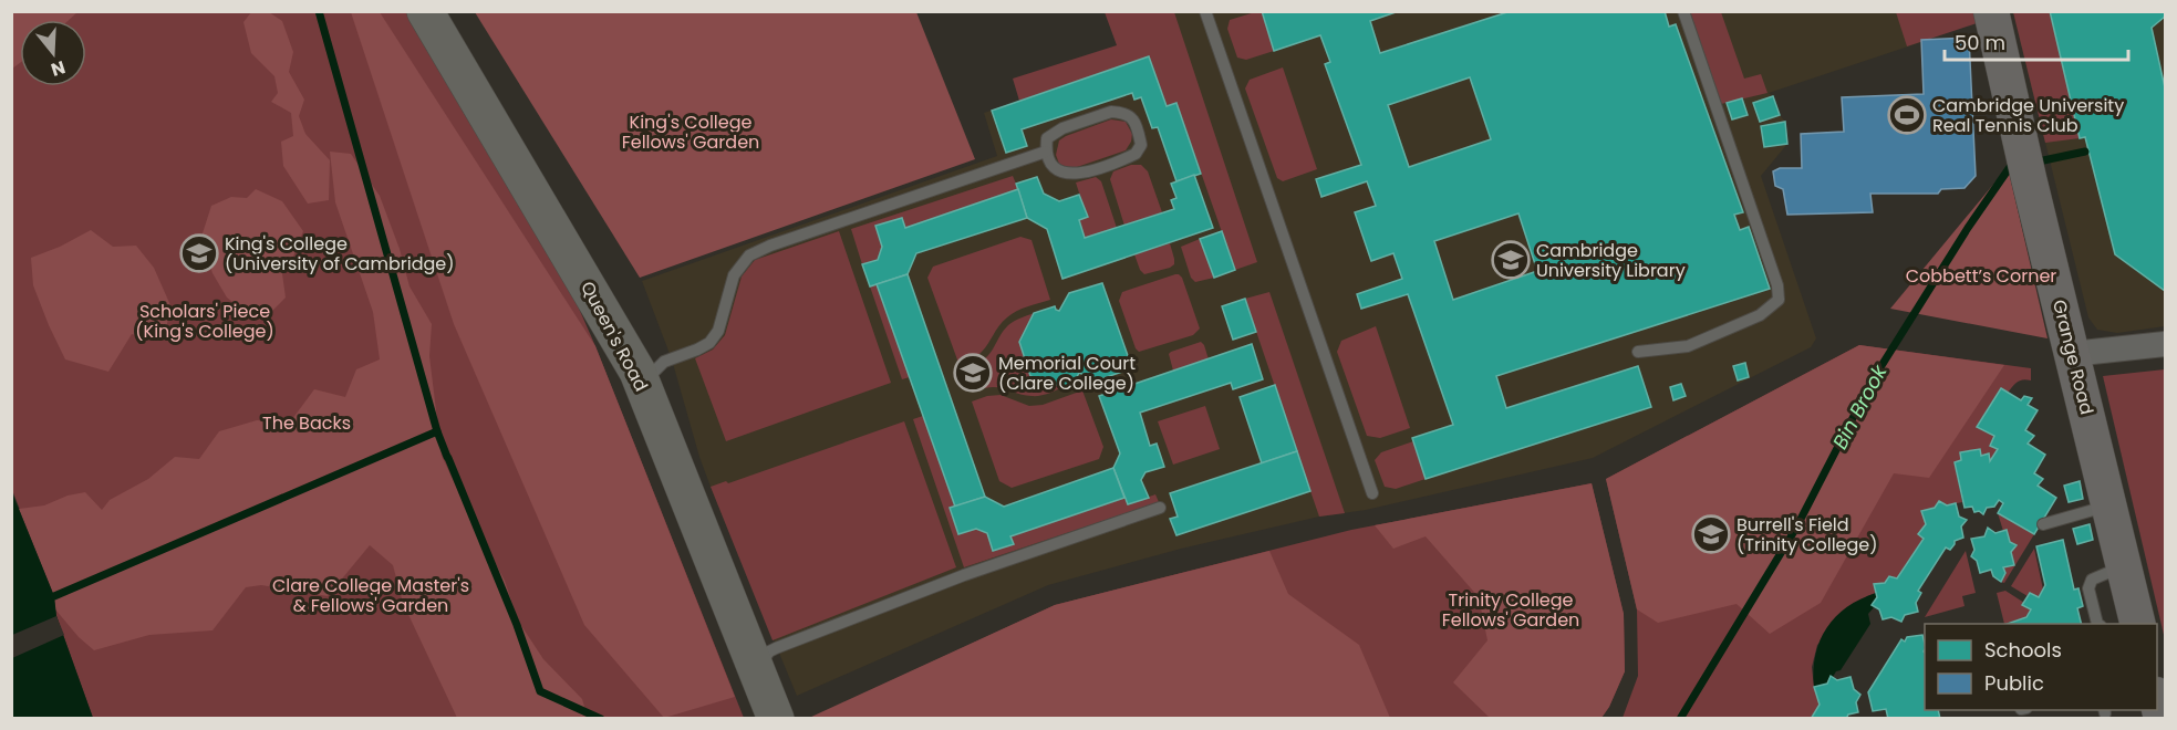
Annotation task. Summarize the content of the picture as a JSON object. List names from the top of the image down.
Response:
{
  "streets": {
    "main road": ["Queen's Road"],
    "street": ["Grange Road"]
  },
  "water": ["Bin Brook"],
  "parks": [
    "King's College Fellows' Garden",
    "Cobbett’s Corner",
    "Scholars' Piece (King's College)",
    "The Backs",
    "Clare College Master's & Fellows' Garden",
    "Trinity College Fellows' Garden"
  ],
  "places": {
    "sports": ["Cambridge University Real Tennis Club"],
    "school or university": [
      "King's College (University of Cambridge)",
      "Cambridge University Library",
      "Memorial Court (Clare College)",
      "Burrell's Field (Trinity College)"
    ]
  },
  "legend": ["Schools", "Public"],
  "scale_bar": "50 m",
  "north": "bottom"
}
